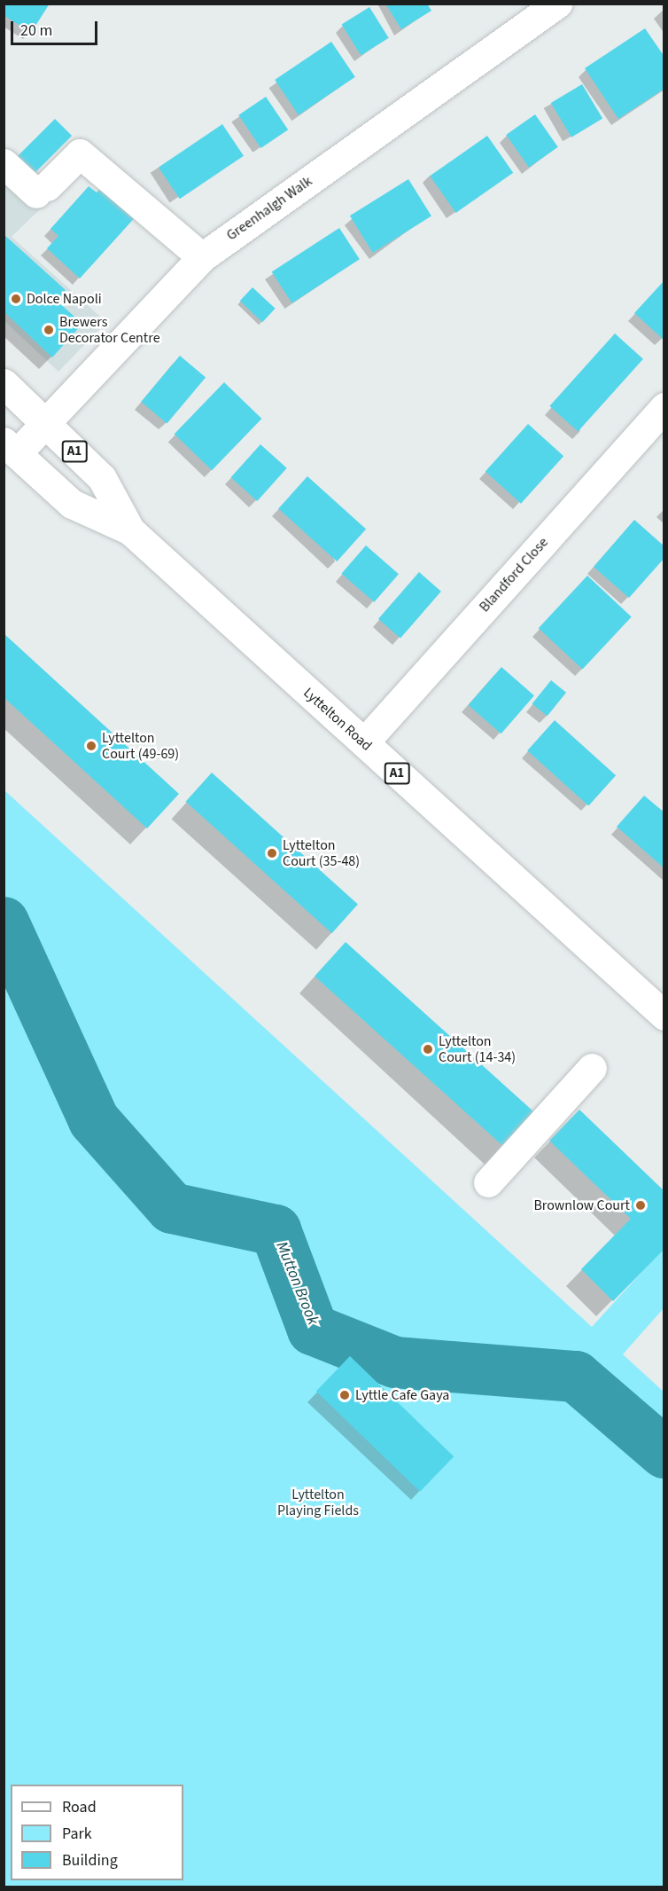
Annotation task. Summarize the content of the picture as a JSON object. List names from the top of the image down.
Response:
{
  "streets": {
    "main road": [
      "Greenhalgh Walk",
      "A1",
      "Blandford Close",
      "Lyttelton Road"
    ]
  },
  "crossings": [
    ["Greenhalgh Walk", "Lyttelton Road"],
    ["Blandford Close", "Lyttelton Road"]
  ],
  "water": ["Mutton Brook"],
  "parks": ["Lyttelton Playing Fields"],
  "places": [
    "Dolce Napoli",
    "Brewers Decorator Centre",
    "Lyttelton Court (49-69)",
    "Lyttelton Court (35-48)",
    "Lyttelton Court (14-34)",
    "Brownlow Court",
    "Lyttle Cafe Gaya"
  ],
  "legend": ["Road", "Park", "Building"],
  "scale_bar": "20 m"
}
